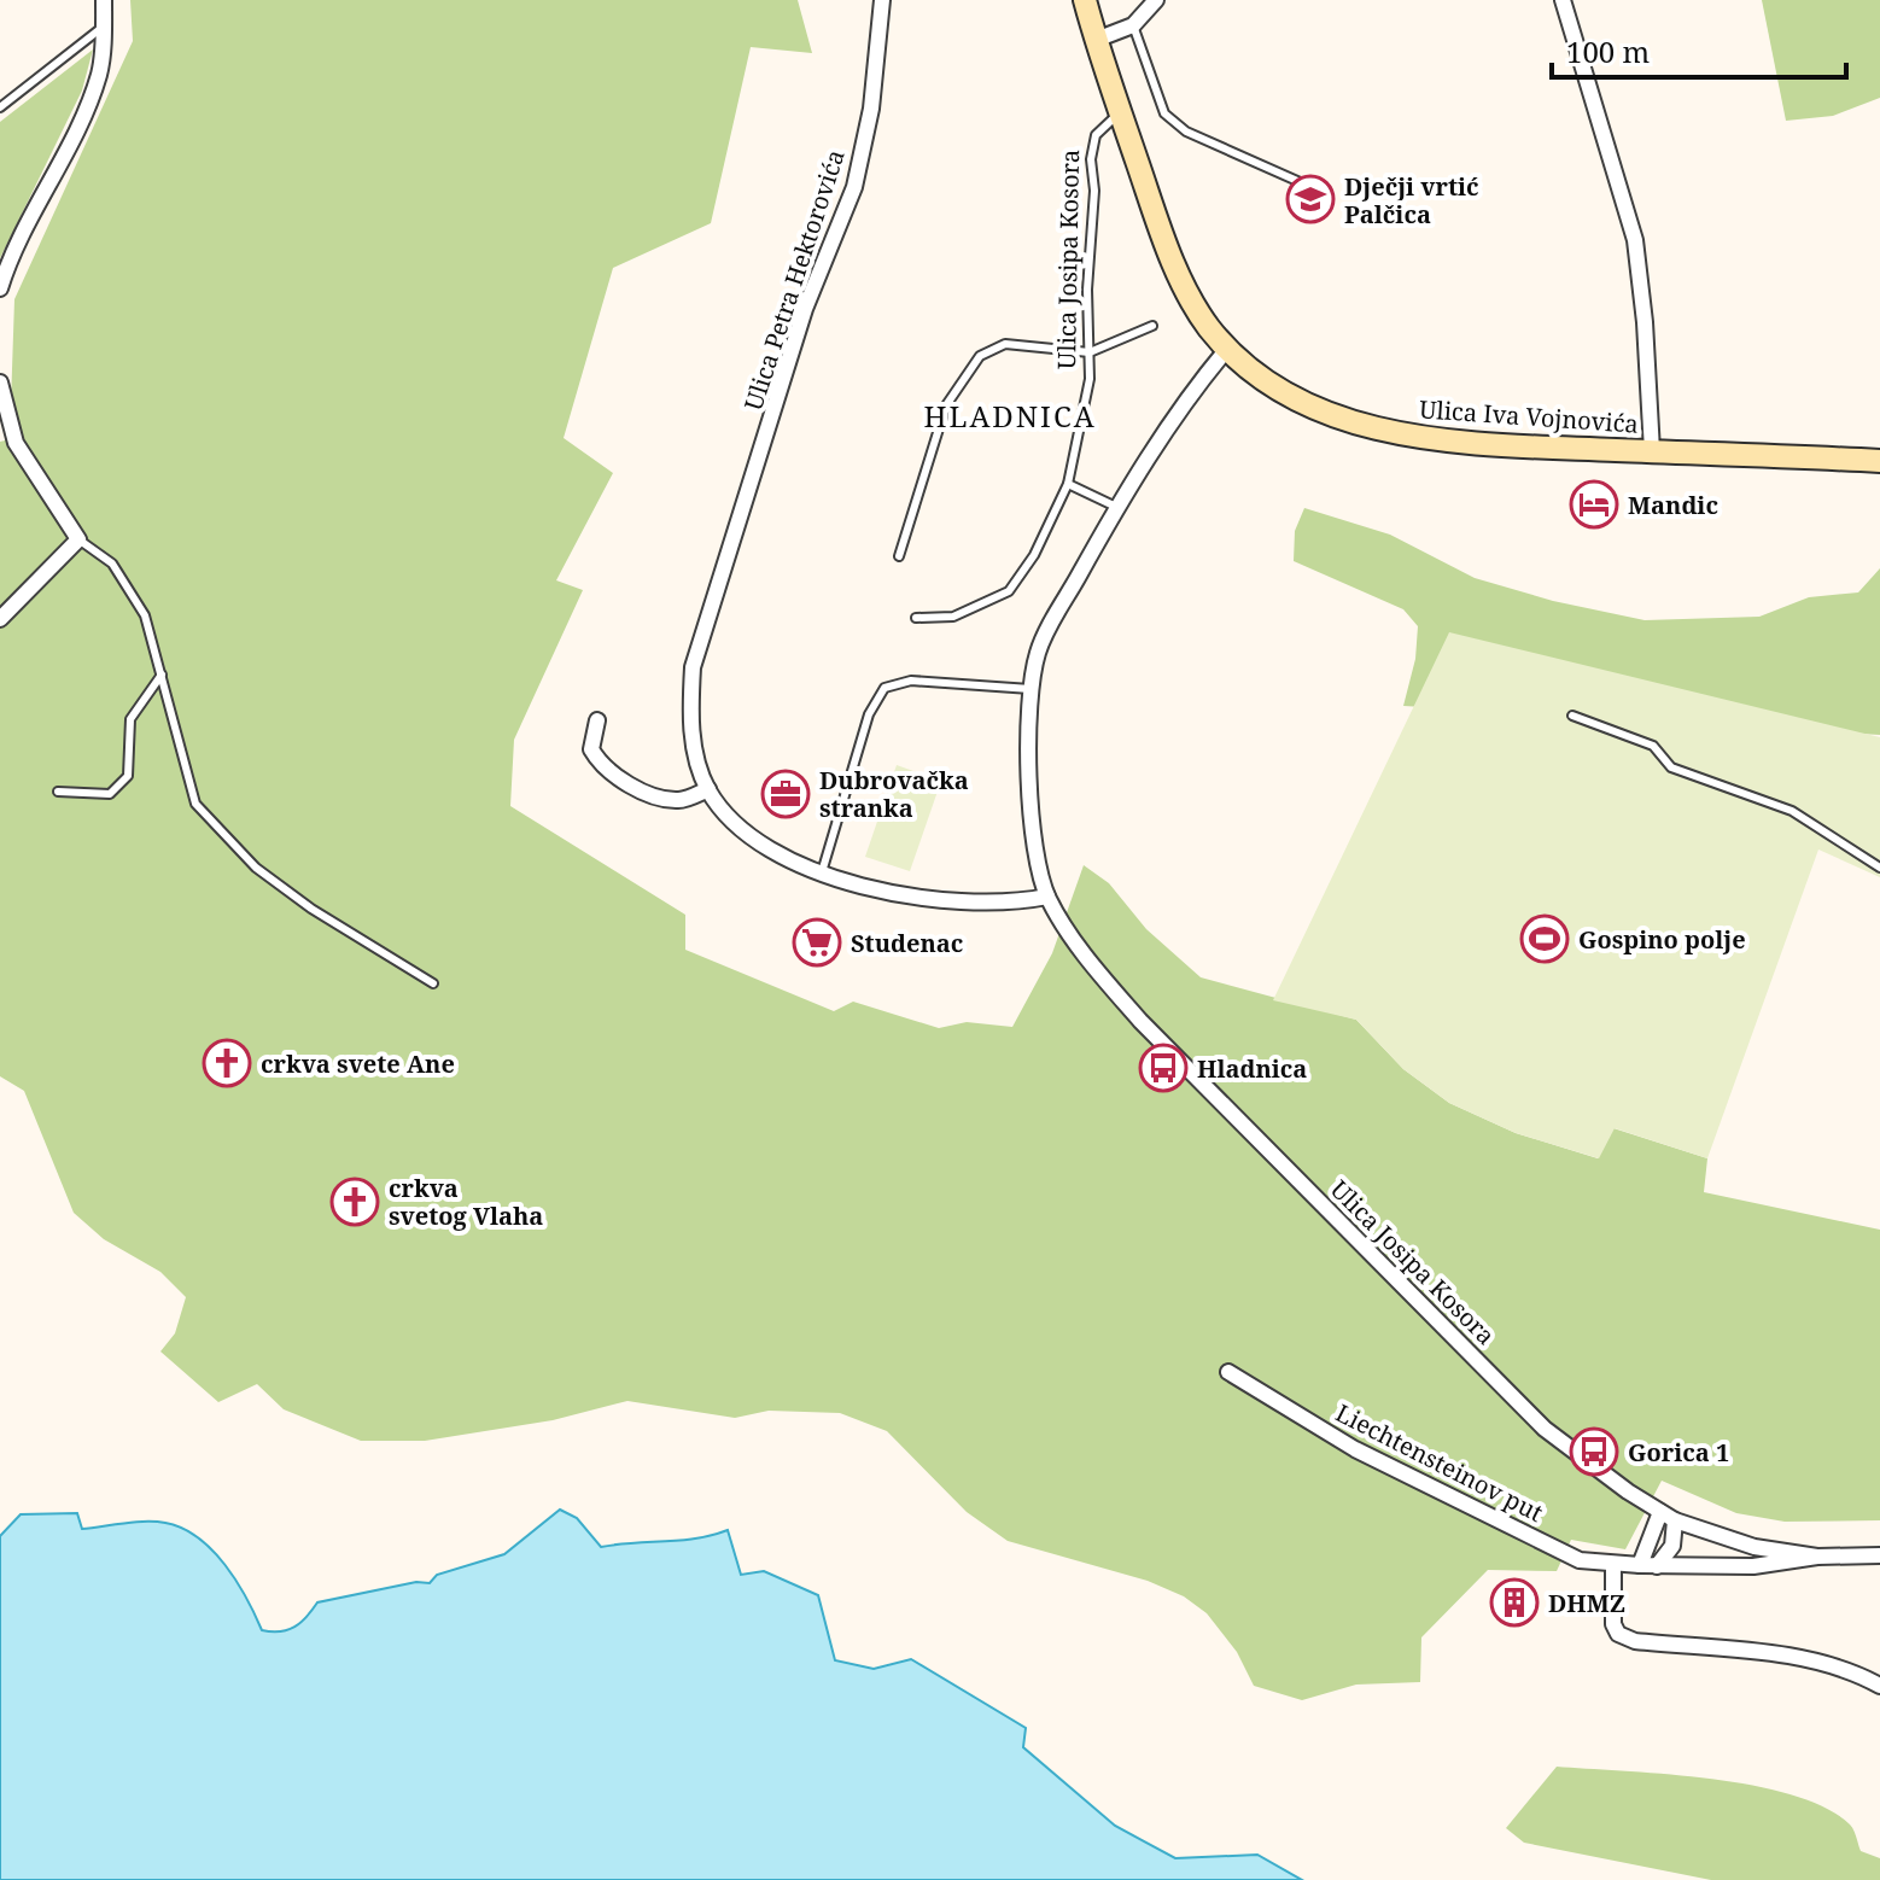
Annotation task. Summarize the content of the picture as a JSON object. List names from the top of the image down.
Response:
{
  "streets": {
    "main road": ["Ulica Iva Vojnovića"],
    "street": ["Ulica Josipa Kosora", "Ulica Petra Hektorovića", "Liechtensteinov put"]
  },
  "crossings": [
    ["Ulica Josipa Kosora", "Ulica Iva Vojnovića"],
    ["Ulica Josipa Kosora", "Liechtensteinov put"]
  ],
  "districts": ["HLADNICA"],
  "places": {
    "school or university": ["Dječji vrtić Palčica"],
    "hotel": ["Mandic"],
    "office": ["Dubrovačka stranka"],
    "sports": ["Gospino polje"],
    "supermarket": ["Studenac"],
    "church": ["crkva svete Ane", "crkva svetog Vlaha"],
    "bus stop": ["Hladnica", "Gorica 1"],
    "building": ["DHMZ"]
  },
  "scale_bar": "100 m"
}
